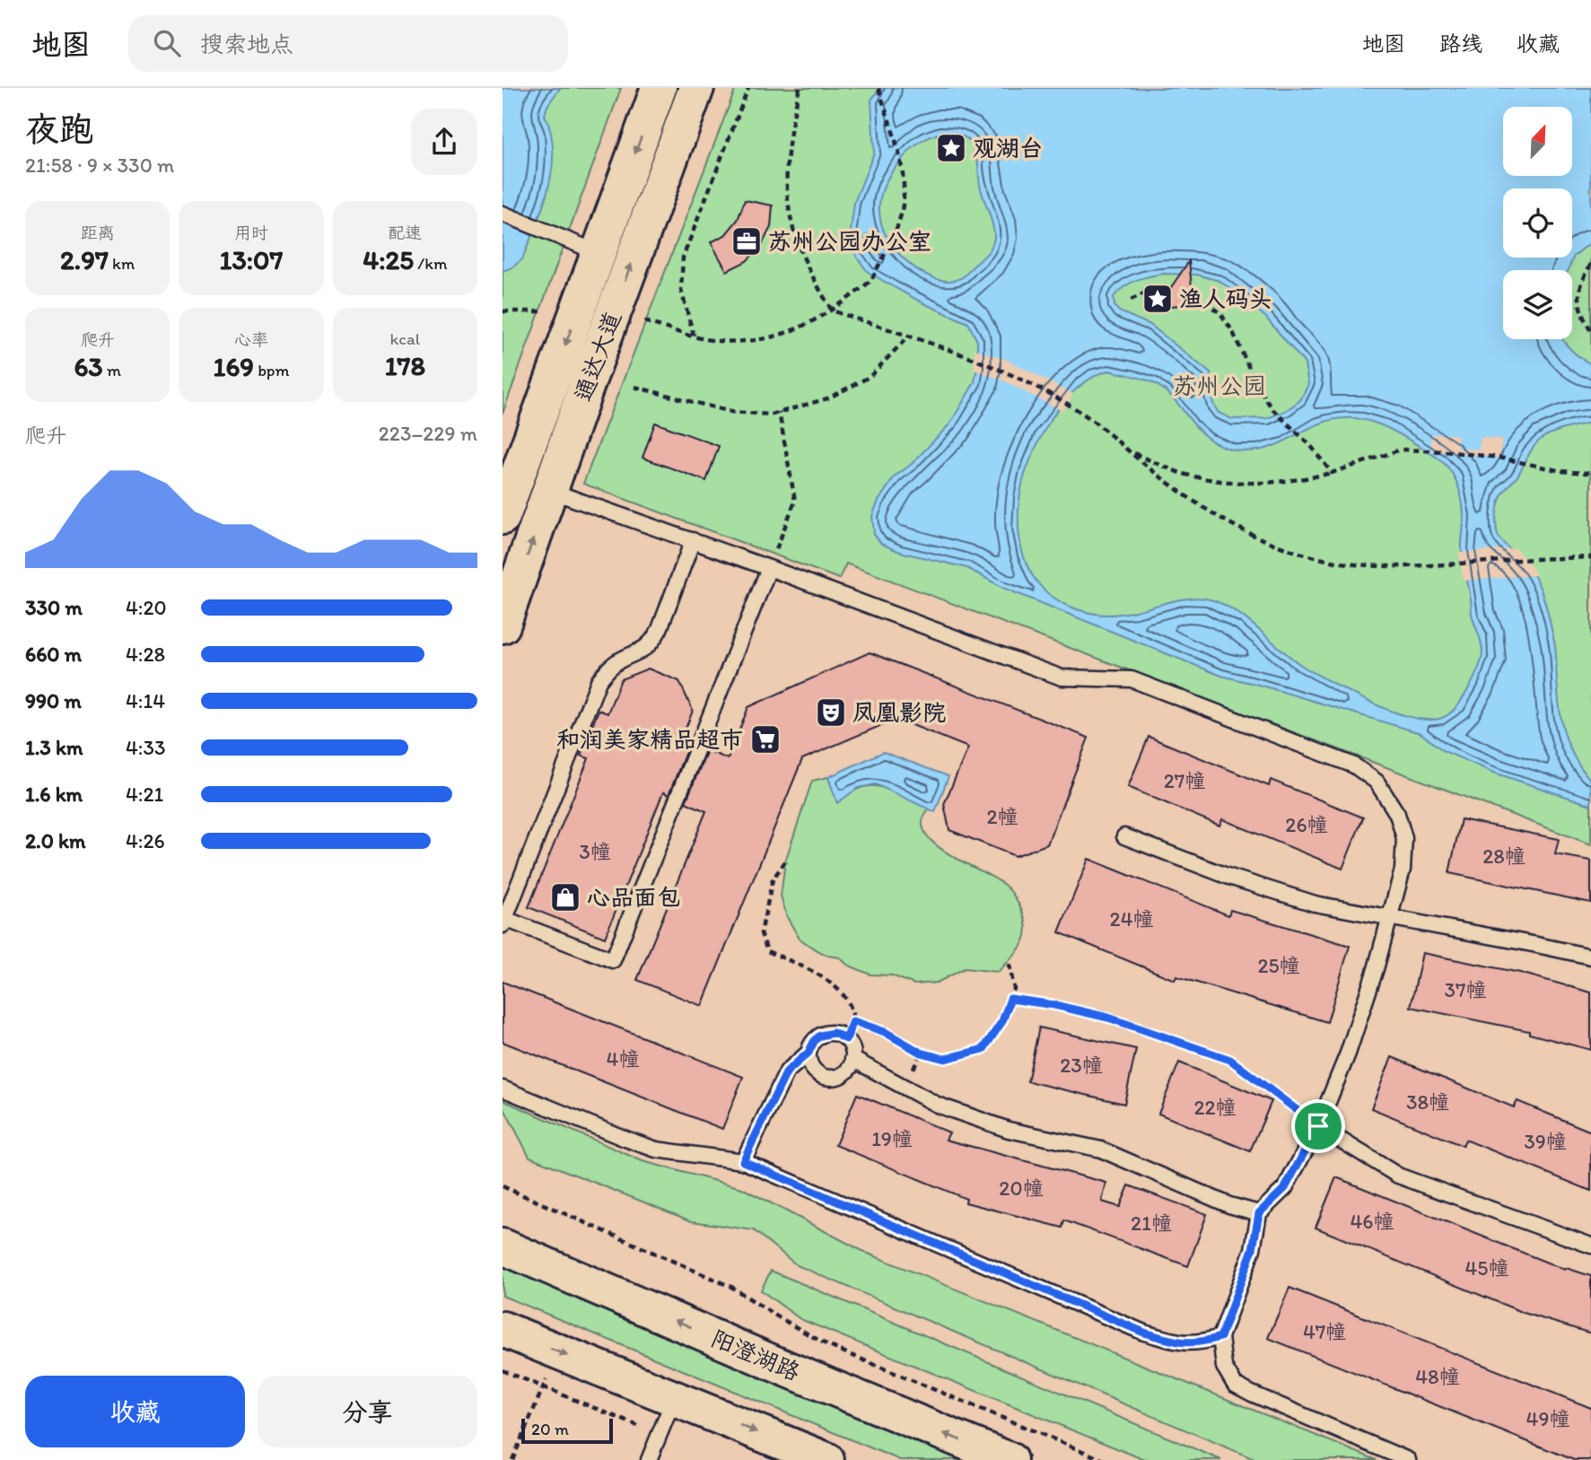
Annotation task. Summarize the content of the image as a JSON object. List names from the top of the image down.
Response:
{
  "streets": {
    "main road": ["通达大道", "阳澄湖路"]
  },
  "parks": ["苏州公园"],
  "places": {
    "place": ["观湖台", "渔人码头"],
    "office": ["苏州公园办公室"],
    "theatre": ["凤凰影院"],
    "supermarket": ["和润美家精品超市"],
    "shop": ["心品面包"]
  },
  "house_numbers": [
    "27幢",
    "2幢",
    "26幢",
    "3幢",
    "28幢",
    "24幢",
    "25幢",
    "37幢",
    "4幢",
    "23幢",
    "38幢",
    "22幢",
    "19幢",
    "39幢",
    "20幢",
    "46幢",
    "21幢",
    "45幢",
    "47幢",
    "48幢",
    "49幢"
  ],
  "scale_bar": "20 m",
  "north": "top right",
  "page": {
    "header": "地图",
    "search": "搜索地点",
    "nav": ["地图", "路线", "收藏"],
    "heading": ["夜跑", "21:58 · 9 × 330 m"],
    "stats": [
      ["距离", "2.97 km"],
      ["用时", "13:07"],
      ["配速", "4:25 /km"],
      ["爬升", "63 m"],
      ["心率", "169 bpm"],
      ["kcal", "178"]
    ],
    "chart": ["爬升", "223–229 m"],
    "list": [
      {
        "name": "330 m",
        "note": "4:20"
      },
      {
        "name": "660 m",
        "note": "4:28"
      },
      {
        "name": "990 m",
        "note": "4:14"
      },
      {
        "name": "1.3 km",
        "note": "4:33"
      },
      {
        "name": "1.6 km",
        "note": "4:21"
      },
      {
        "name": "2.0 km",
        "note": "4:26"
      }
    ],
    "buttons": ["收藏", "分享"],
    "scale": "20 m"
  }
}
